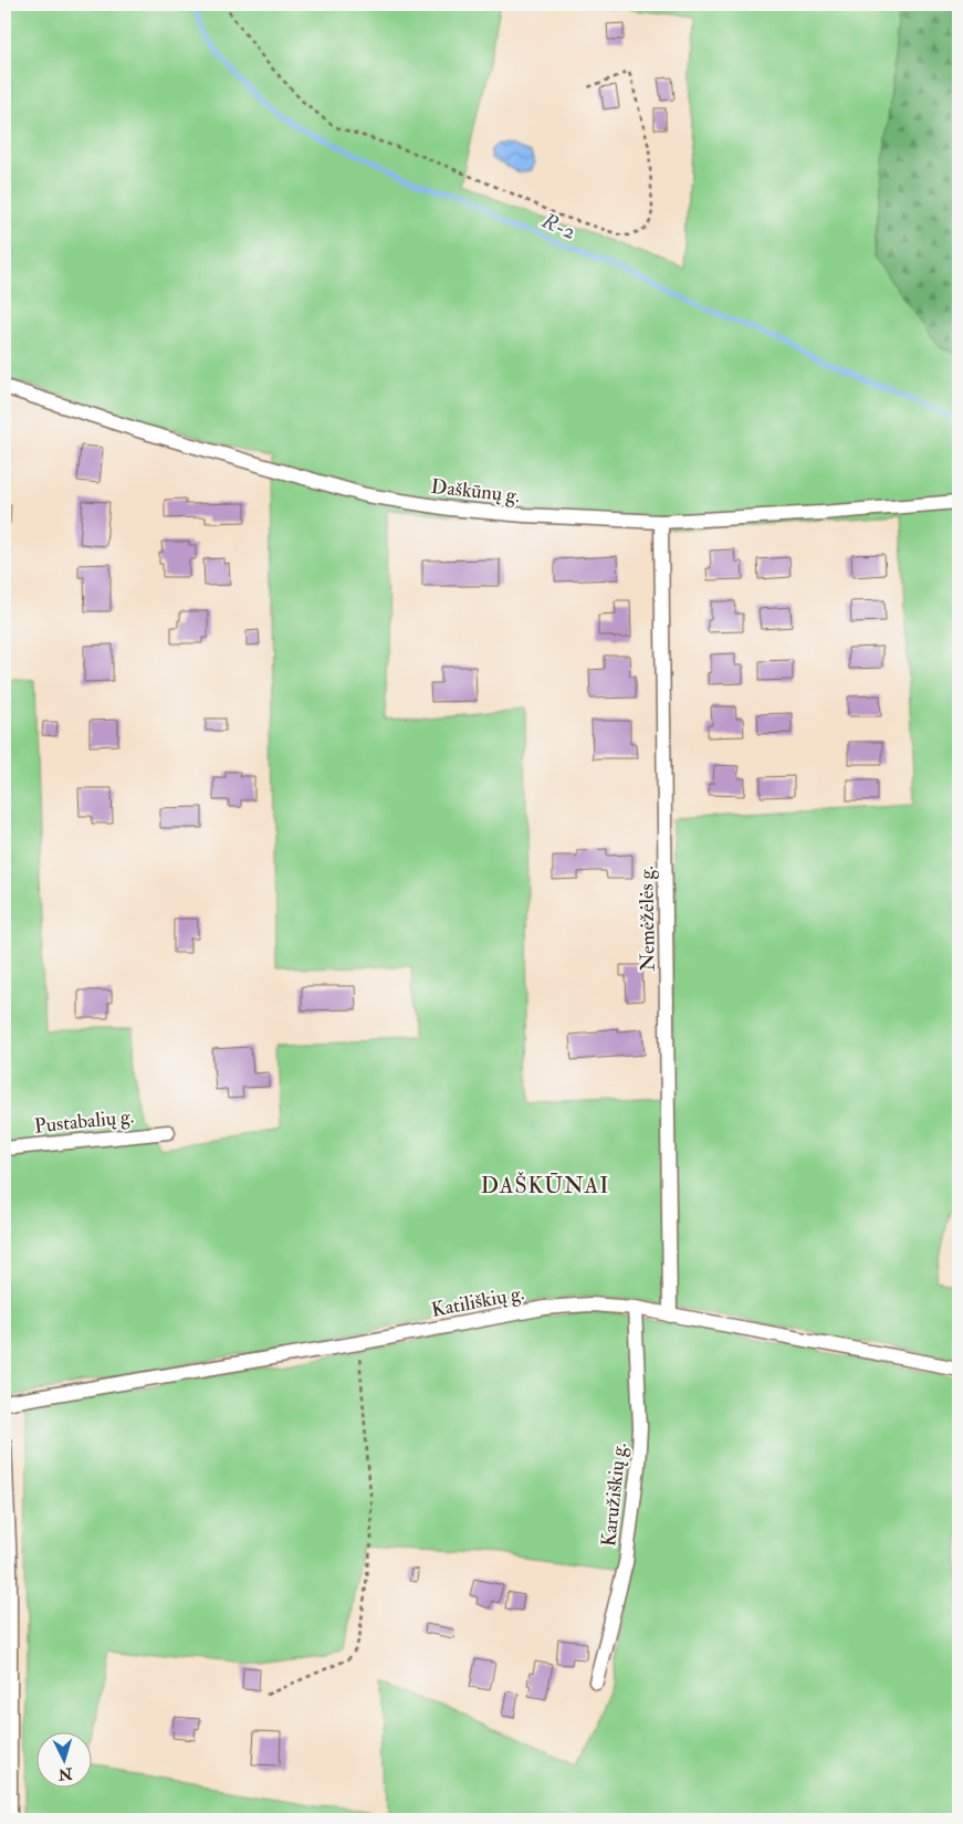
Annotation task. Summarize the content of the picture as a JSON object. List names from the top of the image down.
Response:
{
  "streets": {
    "street": [
      "Daškūnų g.",
      "Nemėžėlės g.",
      "Pustabalių g.",
      "Katiliškių g.",
      "Karužiškių g."
    ]
  },
  "crossings": [
    ["Daškūnų g.", "Nemėžėlės g."],
    ["Nemėžėlės g.", "Katiliškių g."],
    ["Katiliškių g.", "Karužiškių g."]
  ],
  "districts": ["DAŠKŪNAI"],
  "water": ["R-2"],
  "north": "bottom"
}
